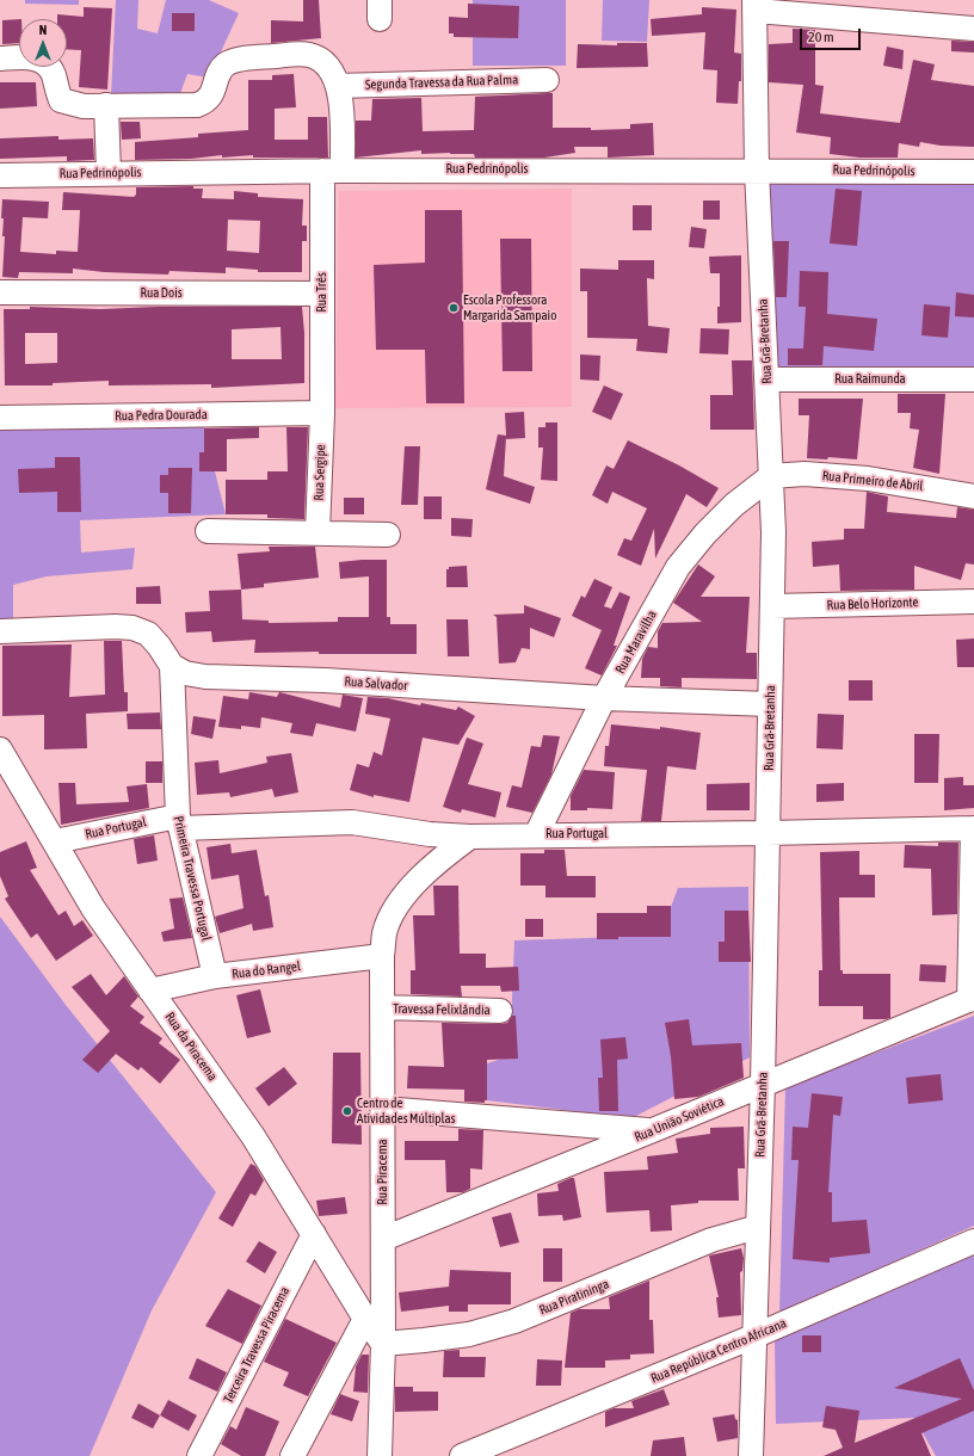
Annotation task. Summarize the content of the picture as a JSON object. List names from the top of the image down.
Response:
{
  "streets": {
    "street": [
      "Segunda Travessa da Rua Palma",
      "Rua Pedrinópolis",
      "Rua Três",
      "Rua Dois",
      "Rua Grã-Bretanha",
      "Rua Raimunda",
      "Rua Pedra Dourada",
      "Rua Sergipe",
      "Rua Primeiro de Abril",
      "Rua Belo Horizonte",
      "Rua Maravilha",
      "Rua Salvador",
      "Rua Portugal",
      "Primeira Travessa Portugal",
      "Rua do Rangel",
      "Travessa Felixlândia",
      "Rua da Piracema",
      "Rua União Soviética",
      "Rua Piracema",
      "Rua Piratininga",
      "Terceira Travessa Piracema",
      "Rua República Centro Africana"
    ]
  },
  "crossings": [
    ["Segunda Travessa da Rua Palma", "Rua Três"],
    ["Rua Pedrinópolis", "Rua Três"],
    ["Rua Pedrinópolis", "Rua Grã-Bretanha"],
    ["Rua Três", "Rua Dois"],
    ["Rua Três", "Rua Pedra Dourada"],
    ["Rua Três", "Rua Sergipe"],
    ["Rua Grã-Bretanha", "Rua Raimunda"],
    ["Rua Grã-Bretanha", "Rua Primeiro de Abril"],
    ["Rua Grã-Bretanha", "Rua Belo Horizonte"],
    ["Rua Grã-Bretanha", "Rua Maravilha"],
    ["Rua Grã-Bretanha", "Rua Salvador"],
    ["Rua Grã-Bretanha", "Rua Portugal"],
    ["Rua Grã-Bretanha", "Rua União Soviética"],
    ["Rua Grã-Bretanha", "Rua Piratininga"],
    ["Rua Grã-Bretanha", "Rua República Centro Africana"],
    ["Rua Pedra Dourada", "Rua Sergipe"],
    ["Rua Primeiro de Abril", "Rua Maravilha"],
    ["Rua Maravilha", "Rua Salvador"],
    ["Rua Maravilha", "Rua Portugal"],
    ["Rua Salvador", "Primeira Travessa Portugal"],
    ["Rua Portugal", "Primeira Travessa Portugal"],
    ["Rua Portugal", "Rua da Piracema"],
    ["Rua Portugal", "Rua Piracema"],
    ["Primeira Travessa Portugal", "Rua do Rangel"],
    ["Rua do Rangel", "Rua da Piracema"],
    ["Rua do Rangel", "Rua Piracema"],
    ["Travessa Felixlândia", "Rua Piracema"],
    ["Rua da Piracema", "Rua Piracema"],
    ["Rua da Piracema", "Rua Piratininga"],
    ["Rua da Piracema", "Terceira Travessa Piracema"],
    ["Rua União Soviética", "Rua Piracema"],
    ["Rua Piracema", "Rua Piratininga"]
  ],
  "places": ["Escola Professora Margarida Sampaio", "Centro de Atividades Múltiplas"],
  "scale_bar": "20 m",
  "north": "top"
}
